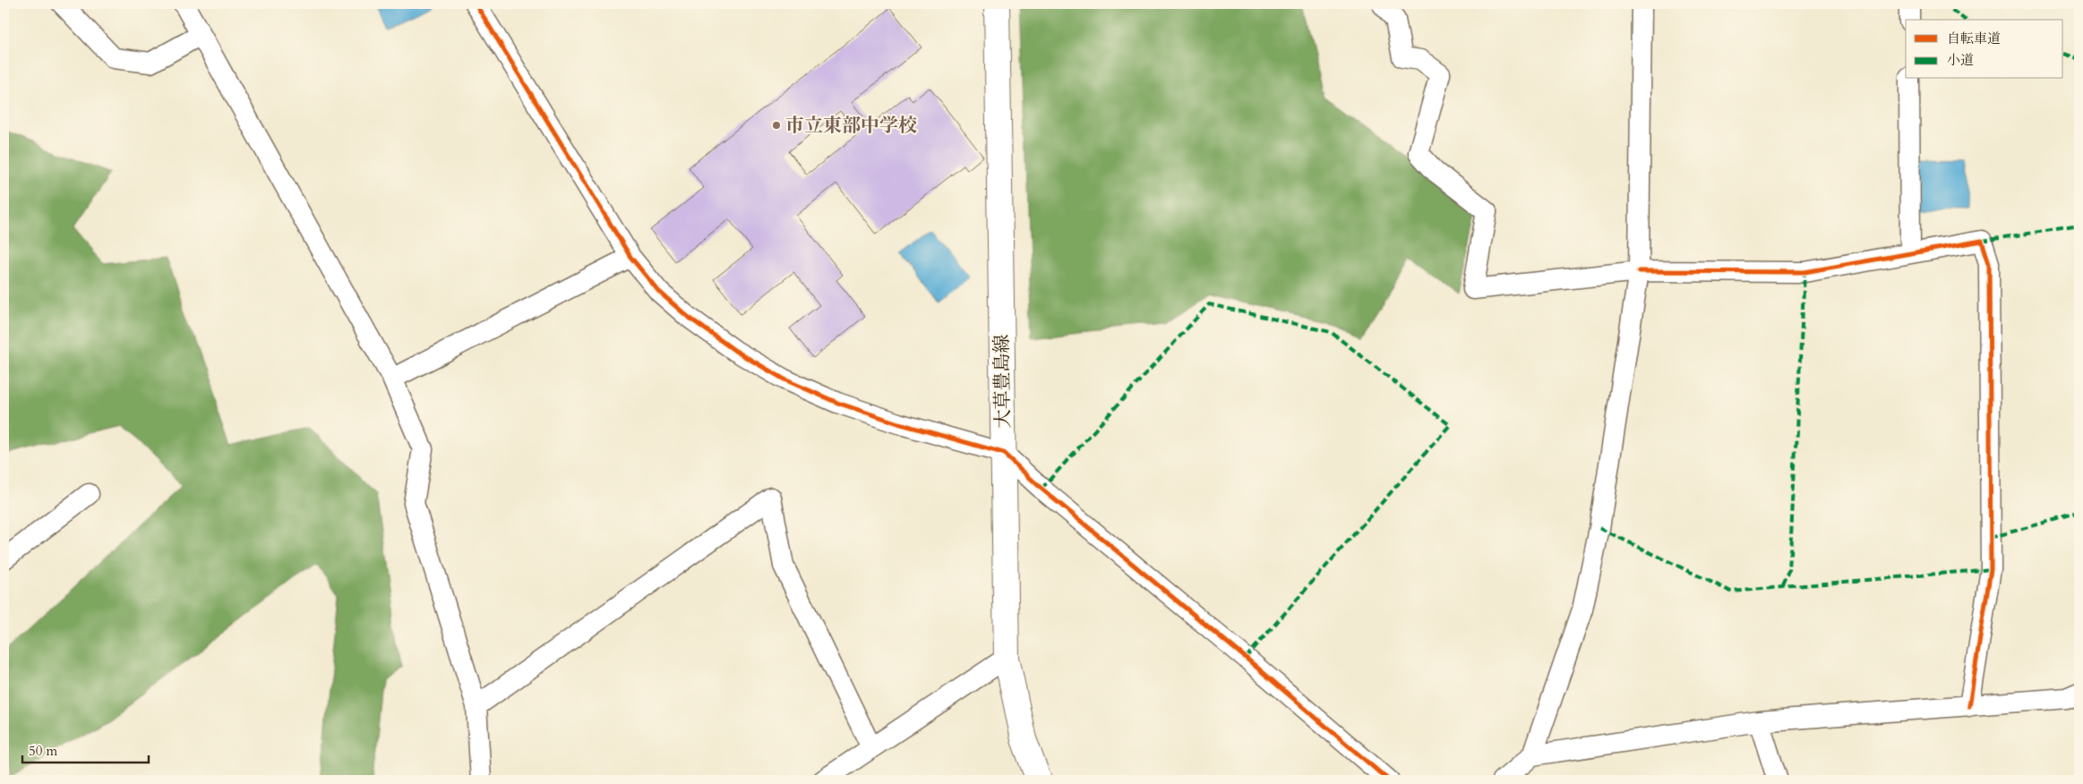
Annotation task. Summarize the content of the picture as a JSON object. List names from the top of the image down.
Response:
{
  "streets": {
    "main road": ["大草豊島線"]
  },
  "places": ["市立東部中学校"],
  "legend": ["自転車道", "小道"],
  "scale_bar": "50 m"
}
